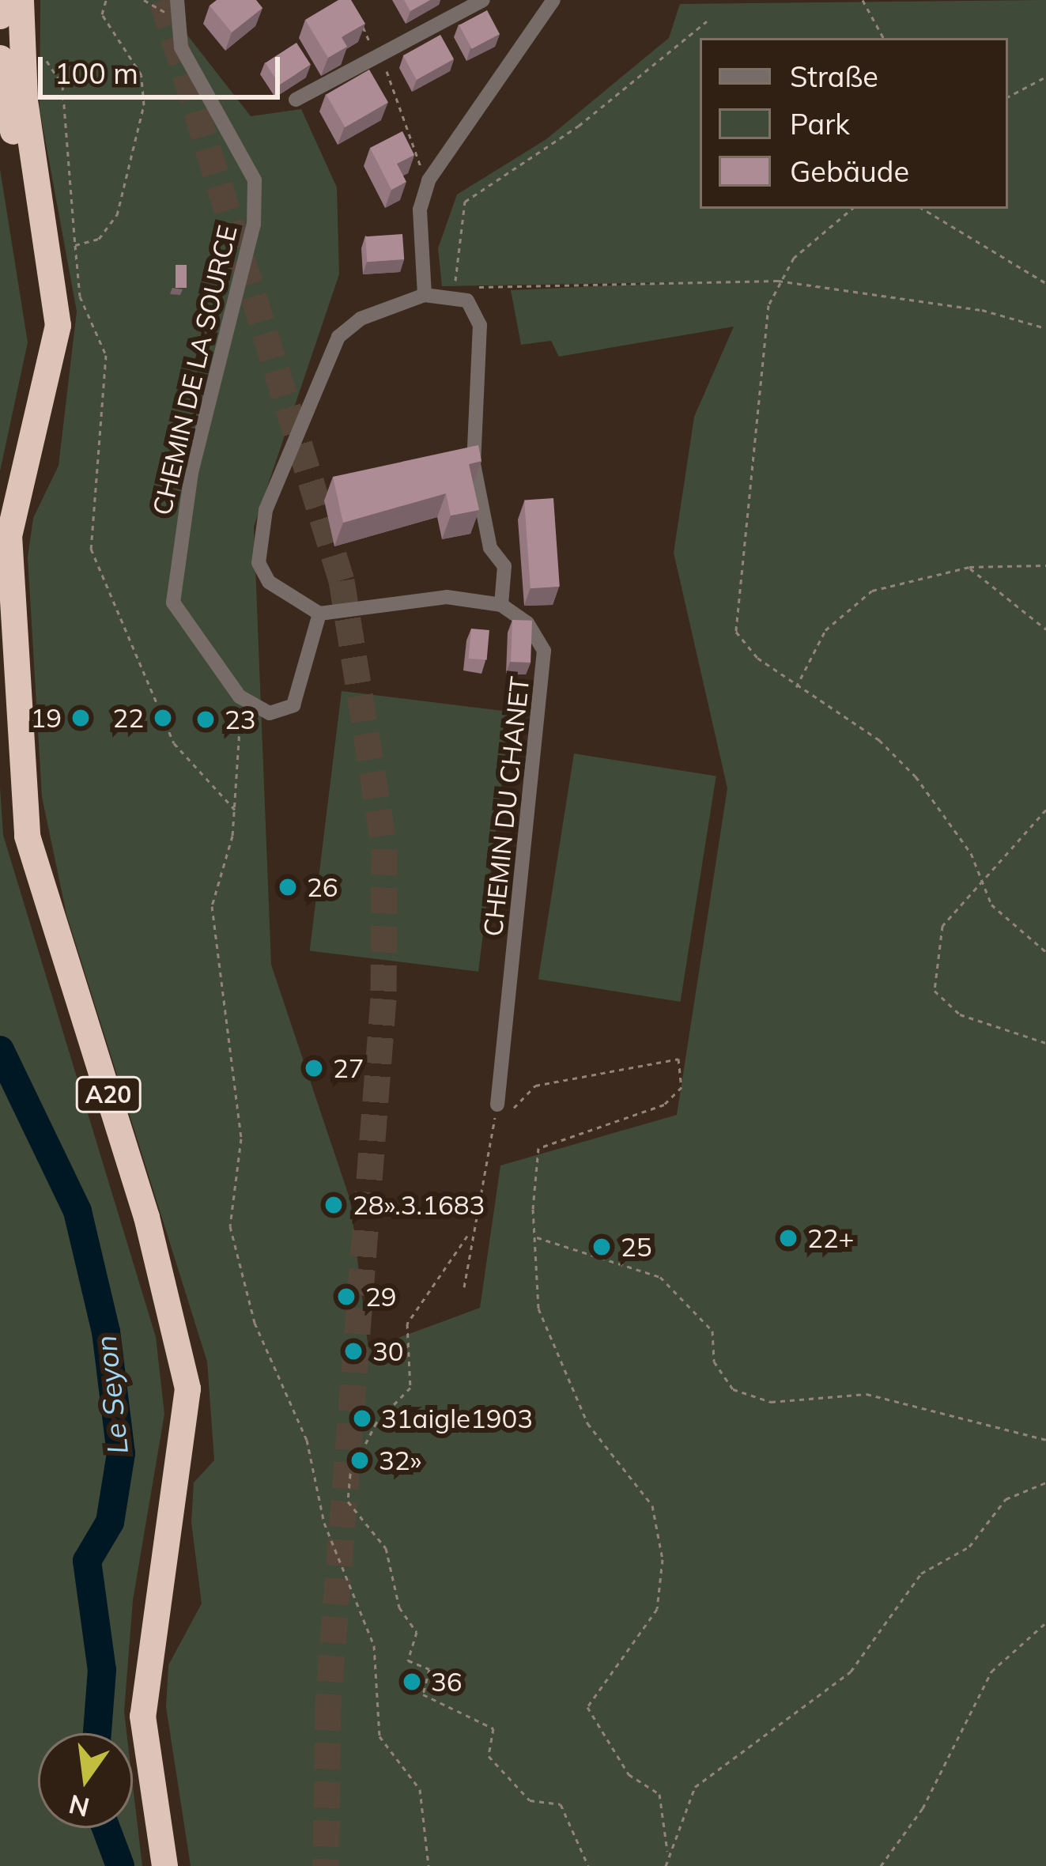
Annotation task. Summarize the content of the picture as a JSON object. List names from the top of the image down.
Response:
{
  "streets": {
    "highway": ["A20"],
    "street": ["CHEMIN DE LA SOURCE", "CHEMIN DU CHANET"]
  },
  "water": ["Le Seyon"],
  "places": [
    "19",
    "22",
    "23",
    "26",
    "27",
    "28».3.1683",
    "22+",
    "25",
    "29",
    "30",
    "31aigle1903",
    "32»",
    "36"
  ],
  "legend": ["Straße", "Park", "Gebäude"],
  "scale_bar": "100 m",
  "north": "bottom"
}
